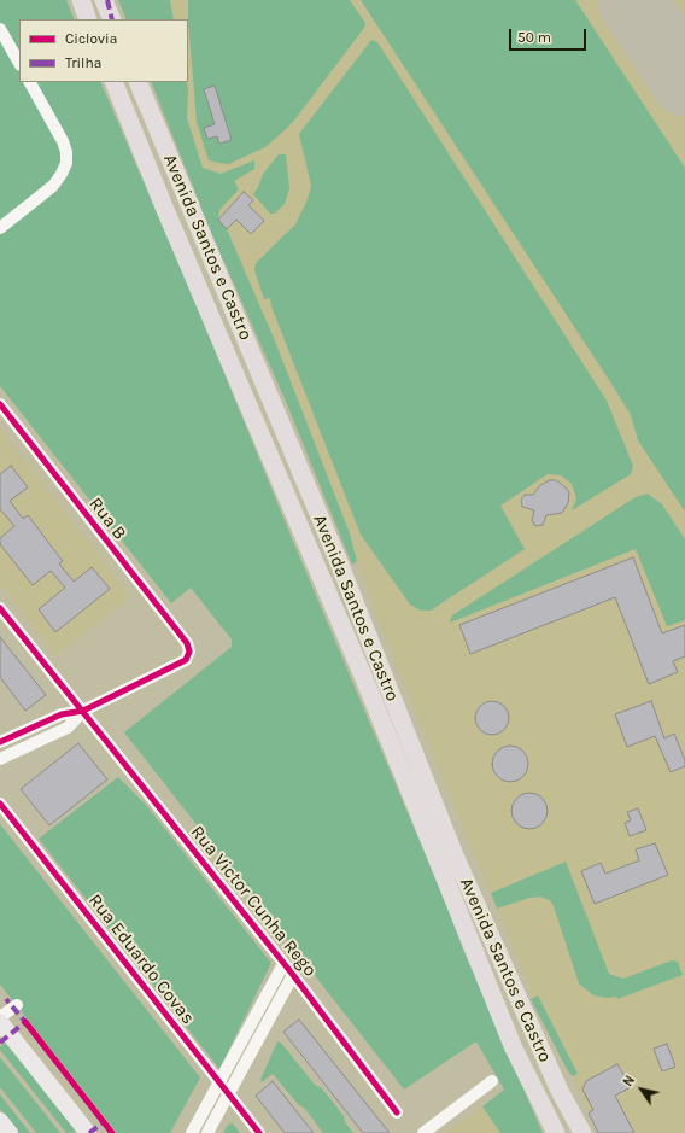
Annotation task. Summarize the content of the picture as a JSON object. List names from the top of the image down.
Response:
{
  "streets": {
    "main road": ["Avenida Santos e Castro"],
    "street": ["Rua B", "Rua Victor Cunha Rego", "Rua Eduardo Covas"]
  },
  "crossings": [
    ["Rua B", "Rua Victor Cunha Rego"]
  ],
  "legend": ["Ciclovia", "Trilha"],
  "scale_bar": "50 m",
  "north": "top left"
}
